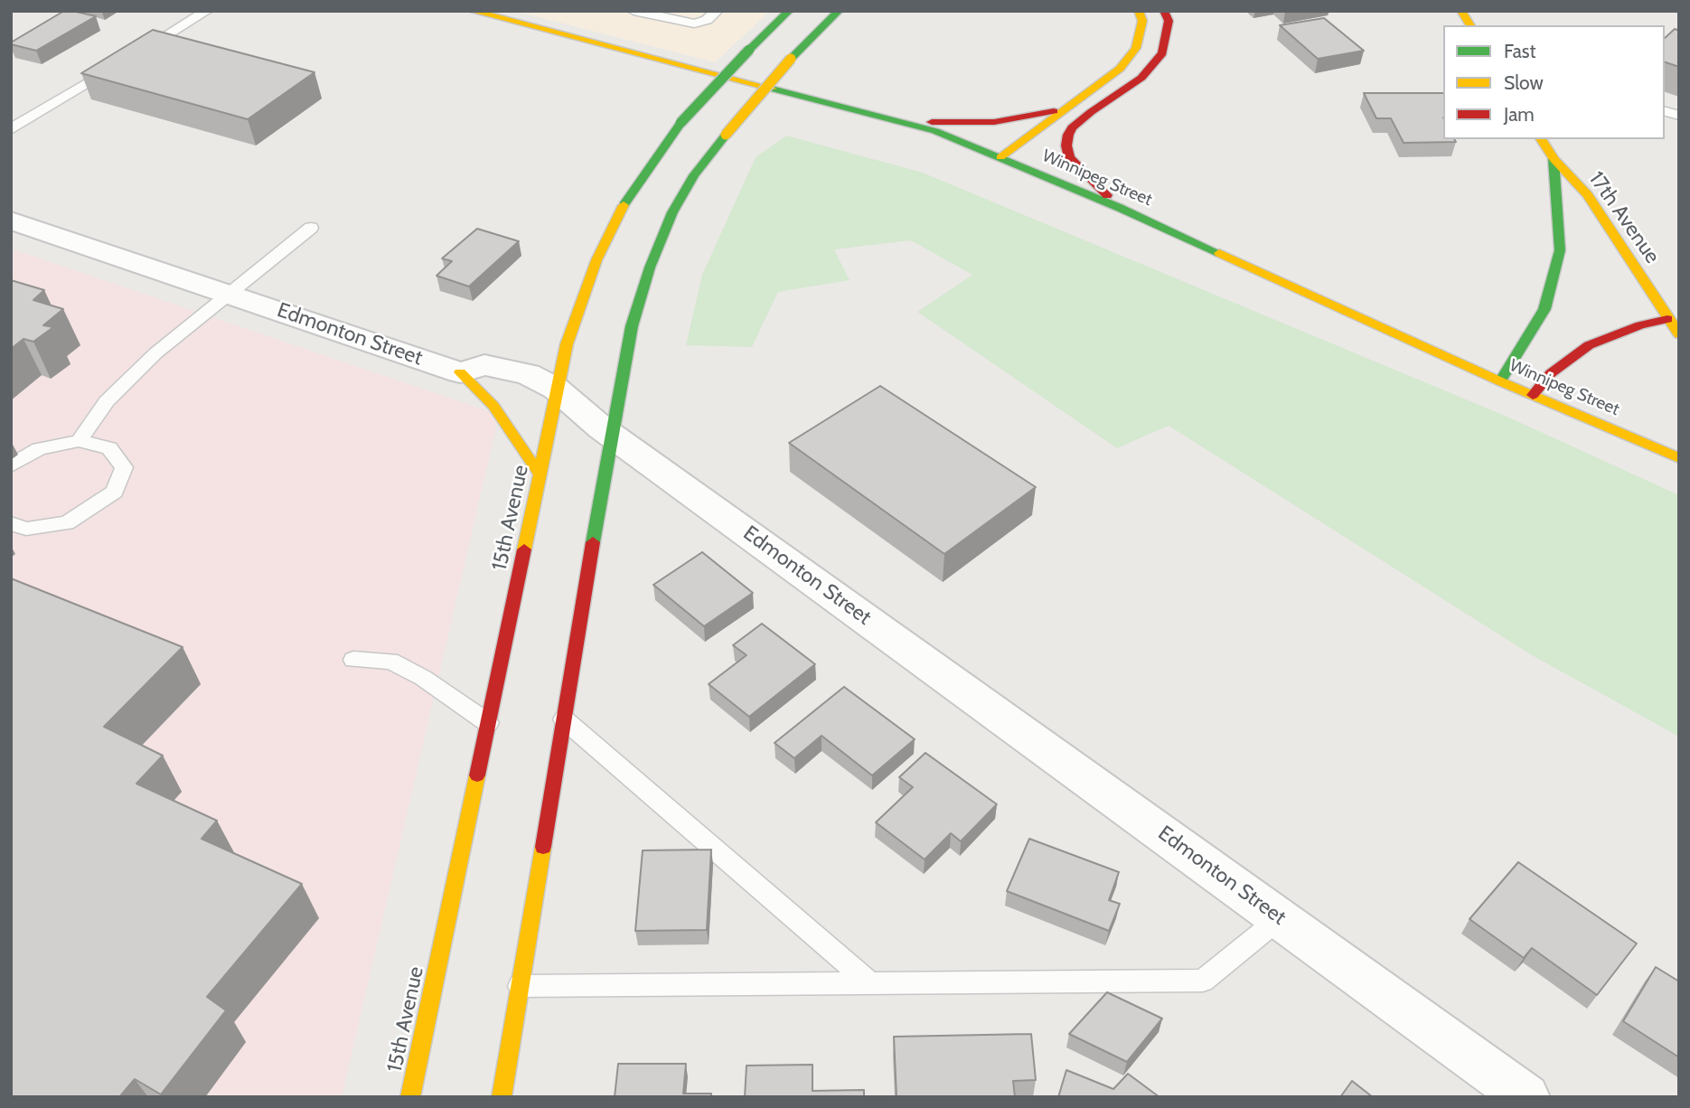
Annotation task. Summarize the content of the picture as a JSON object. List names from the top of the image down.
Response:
{
  "streets": {
    "main road": ["Winnipeg Street", "17th Avenue", "15th Avenue"],
    "street": ["Edmonton Street"]
  },
  "crossings": [
    ["Winnipeg Street", "17th Avenue"],
    ["Edmonton Street", "15th Avenue"]
  ],
  "legend": ["Fast", "Slow", "Jam"]
}
